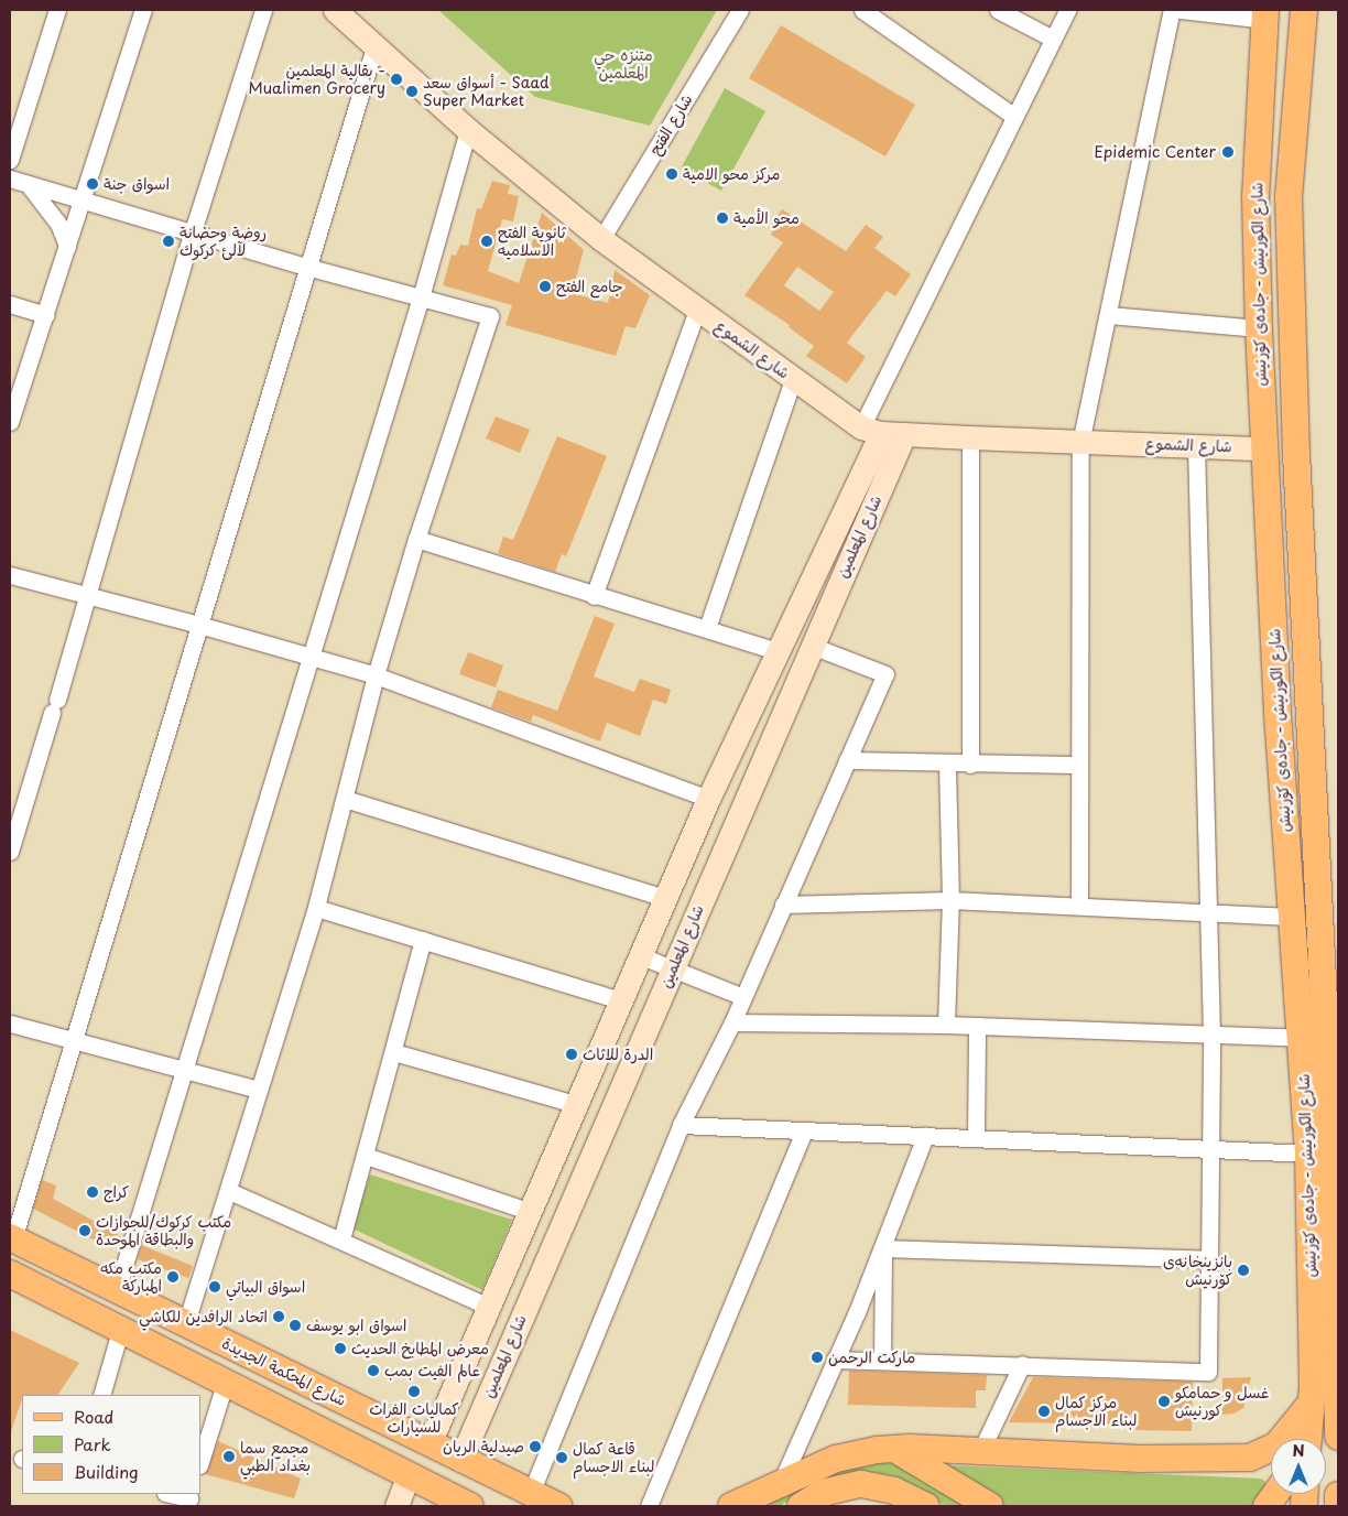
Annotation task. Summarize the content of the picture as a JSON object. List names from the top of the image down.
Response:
{
  "streets": {
    "main road": ["شارع الكورنيش - جادەی کۆرنیش", "شارع المحكمة الجديدة"],
    "street": ["شارع الفتح", "شارع الشموع", "شارع المعلمين"]
  },
  "crossings": [
    ["شارع الفتح", "شارع الشموع"],
    ["شارع الكورنيش - جادەی کۆرنیش", "شارع الشموع"],
    ["شارع الشموع", "شارع المعلمين"],
    ["شارع المعلمين", "شارع المحكمة الجديدة"]
  ],
  "parks": ["متنزه حي المعلمين"],
  "places": [
    "بقالية المعلمين - Mualimen Grocery",
    "أسواق سعد - Saad Super Market",
    "Epidemic Center",
    "مركز محو الامية",
    "اسواق جنة",
    "محو الأمية",
    "روضة وحضانة لآلئ كركوك",
    "ثانوية الفتح الاسلاميه",
    "جامع الفتح",
    "الدرة للاثاث",
    "كراج",
    "مكتب كركوك/للجوازات والبطاقة الموحدة",
    "بانزینخانەی کۆرنیش",
    "مكتب مكه المباركة",
    "اسواق البياتي",
    "اتحاد الرافدين للكاشي",
    "اسواق ابو يوسف",
    "معرض المطابخ الحديث",
    "ماركت الرحمن",
    "عالم الفيت بمب",
    "كماليات الفرات للسيارات",
    "غسل و حمامكو كورنيش",
    "مركز كمال لبناء الاجسام",
    "صيدلية الريان",
    "مجمع سما بغداد الطبي",
    "قاعة كمال لبناء الاجسام"
  ],
  "legend": ["Road", "Park", "Building"],
  "north": "top"
}
